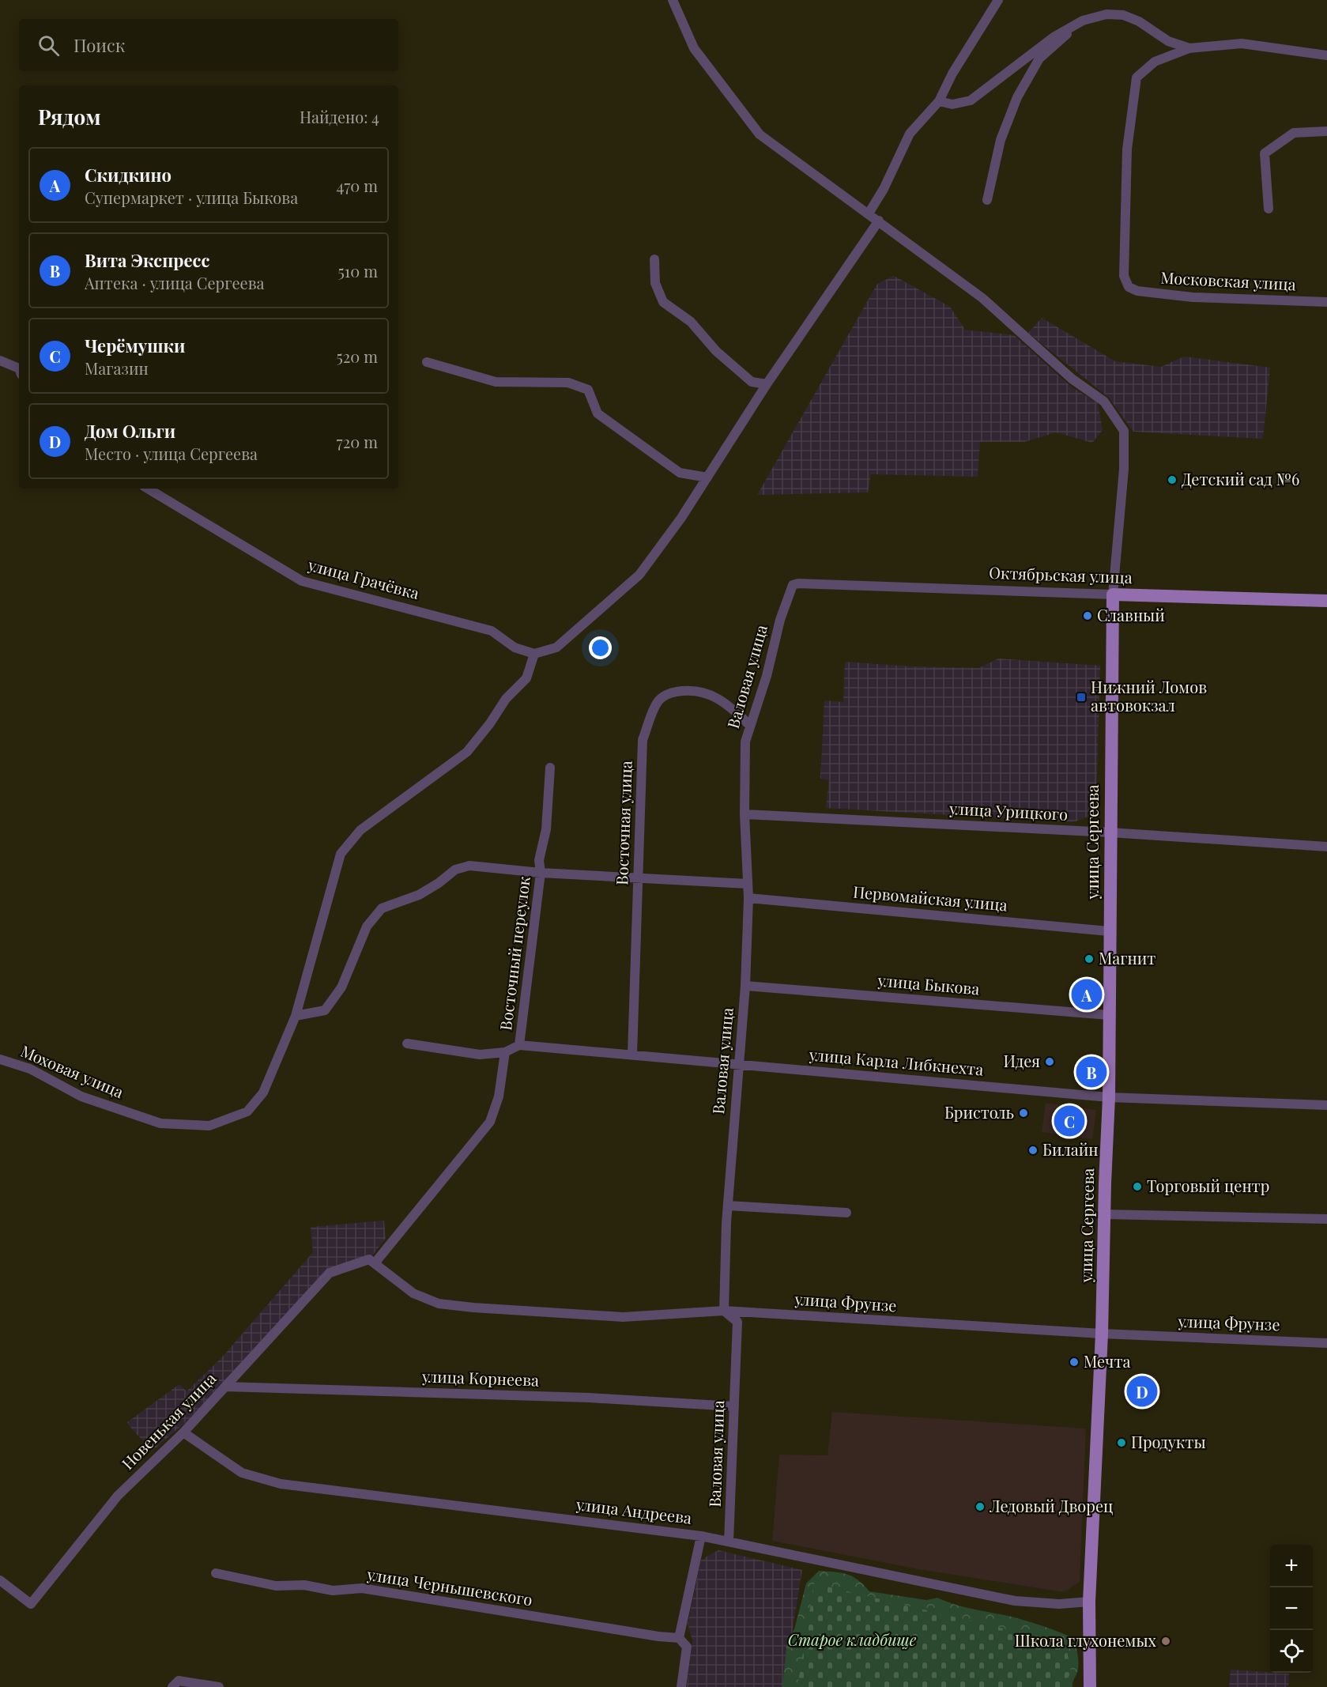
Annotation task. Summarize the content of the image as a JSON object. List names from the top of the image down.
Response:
{
  "streets": {
    "main road": ["Октябрьская улица", "улица Сергеева"],
    "street": [
      "Московская улица",
      "улица Грачёвка",
      "Валовая улица",
      "улица Урицкого",
      "Восточная улица",
      "Первомайская улица",
      "Восточный переулок",
      "улица Быкова",
      "улица Карла Либкнехта",
      "Моховая улица",
      "улица Фрунзе",
      "улица Корнеева",
      "Новенькая улица",
      "улица Андреева",
      "улица Чернышевского"
    ]
  },
  "crossings": [
    ["Октябрьская улица", "Валовая улица"],
    ["Октябрьская улица", "улица Сергеева"],
    ["улица Грачёвка", "Моховая улица"],
    ["Валовая улица", "улица Урицкого"],
    ["Валовая улица", "Восточная улица"],
    ["Валовая улица", "Первомайская улица"],
    ["Валовая улица", "улица Быкова"],
    ["Валовая улица", "улица Карла Либкнехта"],
    ["Валовая улица", "улица Фрунзе"],
    ["Валовая улица", "улица Корнеева"],
    ["Валовая улица", "улица Андреева"],
    ["улица Урицкого", "улица Сергеева"],
    ["Восточная улица", "улица Карла Либкнехта"],
    ["улица Сергеева", "Первомайская улица"],
    ["улица Сергеева", "улица Быкова"],
    ["улица Сергеева", "улица Карла Либкнехта"],
    ["улица Сергеева", "улица Фрунзе"],
    ["улица Сергеева", "улица Андреева"],
    ["Восточный переулок", "улица Карла Либкнехта"],
    ["Восточный переулок", "улица Фрунзе"],
    ["Восточный переулок", "Новенькая улица"],
    ["улица Фрунзе", "Новенькая улица"],
    ["улица Корнеева", "Новенькая улица"],
    ["Новенькая улица", "улица Андреева"]
  ],
  "parks": ["Старое кладбище"],
  "places": {
    "other": [
      "Детский сад №6",
      "Славный",
      "Магнит",
      "Идея",
      "Бристоль",
      "Билайн",
      "Торговый центр",
      "Мечта",
      "Продукты",
      "Ледовый Дворец",
      "Школа глухонемых"
    ],
    "transit": ["Нижний Ломов автовокзал"]
  },
  "page": {
    "search": "Поиск",
    "heading": ["Рядом", "Найдено: 4"],
    "list": [
      {
        "mark": "A",
        "name": "Скидкино",
        "note": "Супермаркет · улица Быкова",
        "value": "470 m"
      },
      {
        "mark": "B",
        "name": "Вита Экспресс",
        "note": "Аптека · улица Сергеева",
        "value": "510 m"
      },
      {
        "mark": "C",
        "name": "Черёмушки",
        "note": "Магазин",
        "value": "520 m"
      },
      {
        "mark": "D",
        "name": "Дом Ольги",
        "note": "Место · улица Сергеева",
        "value": "720 m"
      }
    ],
    "pins": [
      "A",
      "B",
      "C",
      "D"
    ],
    "map_buttons": ["+", "−"]
  }
}
